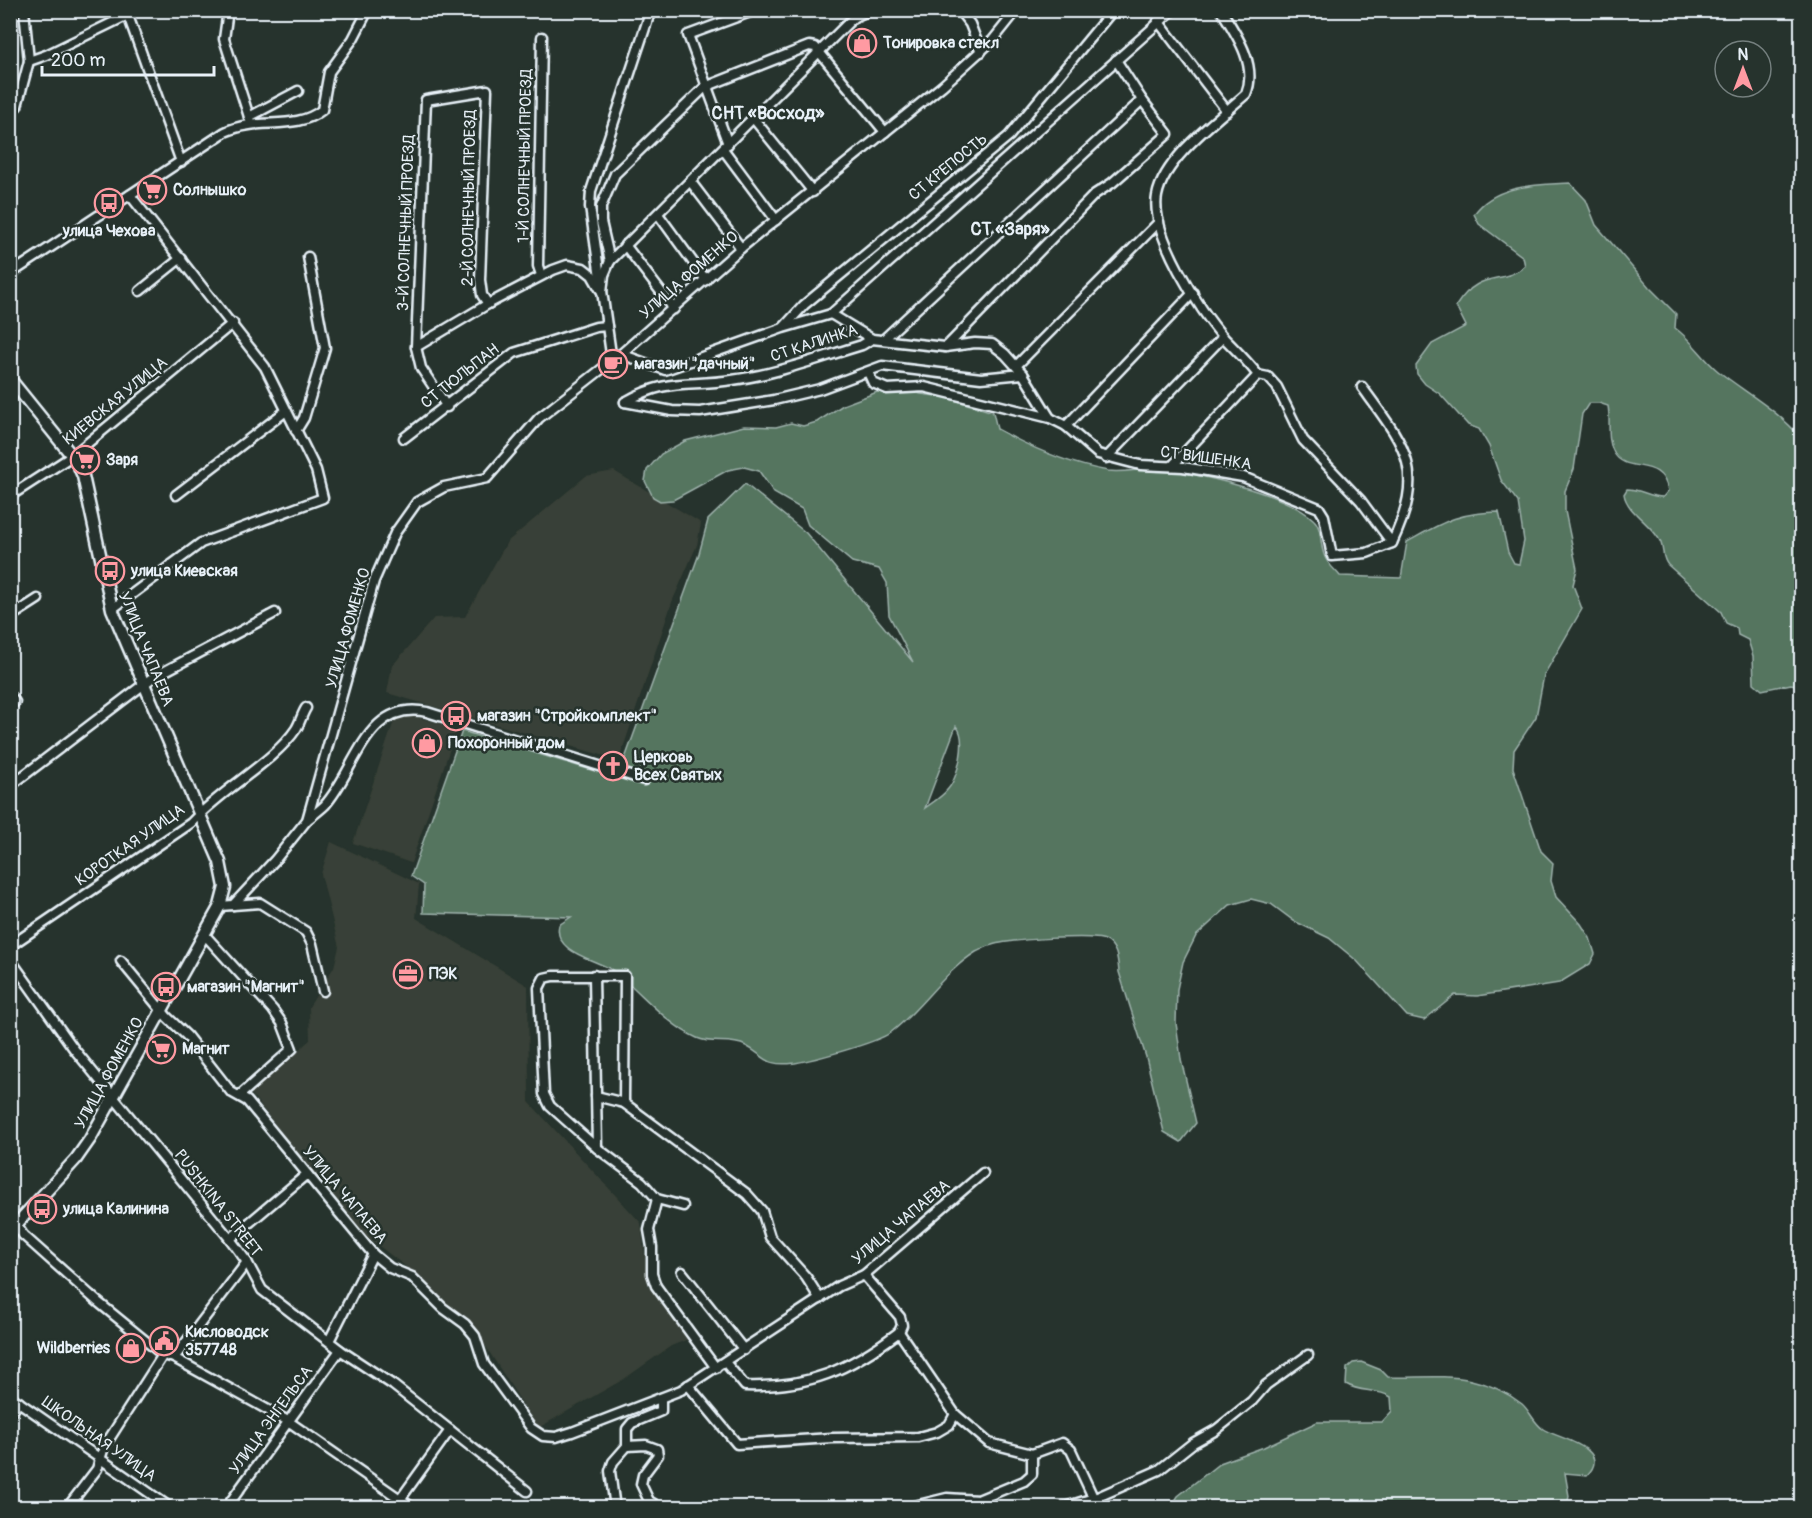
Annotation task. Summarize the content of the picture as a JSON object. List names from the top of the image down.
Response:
{
  "streets": {
    "main road": ["УЛИЦА ФОМЕНКО", "УЛИЦА ЧАПАЕВА"],
    "street": [
      "1-Й СОЛНЕЧНЫЙ ПРОЕЗД",
      "СТ КРЕПОСТЬ",
      "2-Й СОЛНЕЧНЫЙ ПРОЕЗД",
      "3-Й СОЛНЕЧНЫЙ ПРОЕЗД",
      "СТ КАЛИНКА",
      "СТ ТЮЛЬПАН",
      "КИЕВСКАЯ УЛИЦА",
      "СТ ВИШЕНКА",
      "КОРОТКАЯ УЛИЦА",
      "PUSHKINA STREET",
      "УЛИЦА ЭНГЕЛЬСА",
      "ШКОЛЬНАЯ УЛИЦА"
    ]
  },
  "crossings": [
    ["2-Й СОЛНЕЧНЫЙ ПРОЕЗД", "3-Й СОЛНЕЧНЫЙ ПРОЕЗД"],
    ["УЛИЦА ФОМЕНКО", "УЛИЦА ЧАПАЕВА"],
    ["УЛИЦА ФОМЕНКО", "PUSHKINA STREET"],
    ["КИЕВСКАЯ УЛИЦА", "УЛИЦА ЧАПАЕВА"],
    ["УЛИЦА ЧАПАЕВА", "КОРОТКАЯ УЛИЦА"],
    ["PUSHKINA STREET", "УЛИЦА ЭНГЕЛЬСА"]
  ],
  "districts": ["СНТ «Восход»", "СТ «Заря»"],
  "places": {
    "shop": ["Тонировка стекл", "Похоронный дом", "Wildberries"],
    "supermarket": ["Солнышко", "Заря", "Магнит"],
    "bus stop": [
      "улица Чехова",
      "улица Киевская",
      "магазин \"Стройкомплект\"",
      "магазин \"Магнит\"",
      "улица Калинина"
    ],
    "cafe": ["магазин \"дачный\""],
    "church": ["Церковь Всех Святых"],
    "office": ["ПЭК"],
    "public building": ["Кисловодск 357748"]
  },
  "scale_bar": "200 m",
  "north": "top"
}
